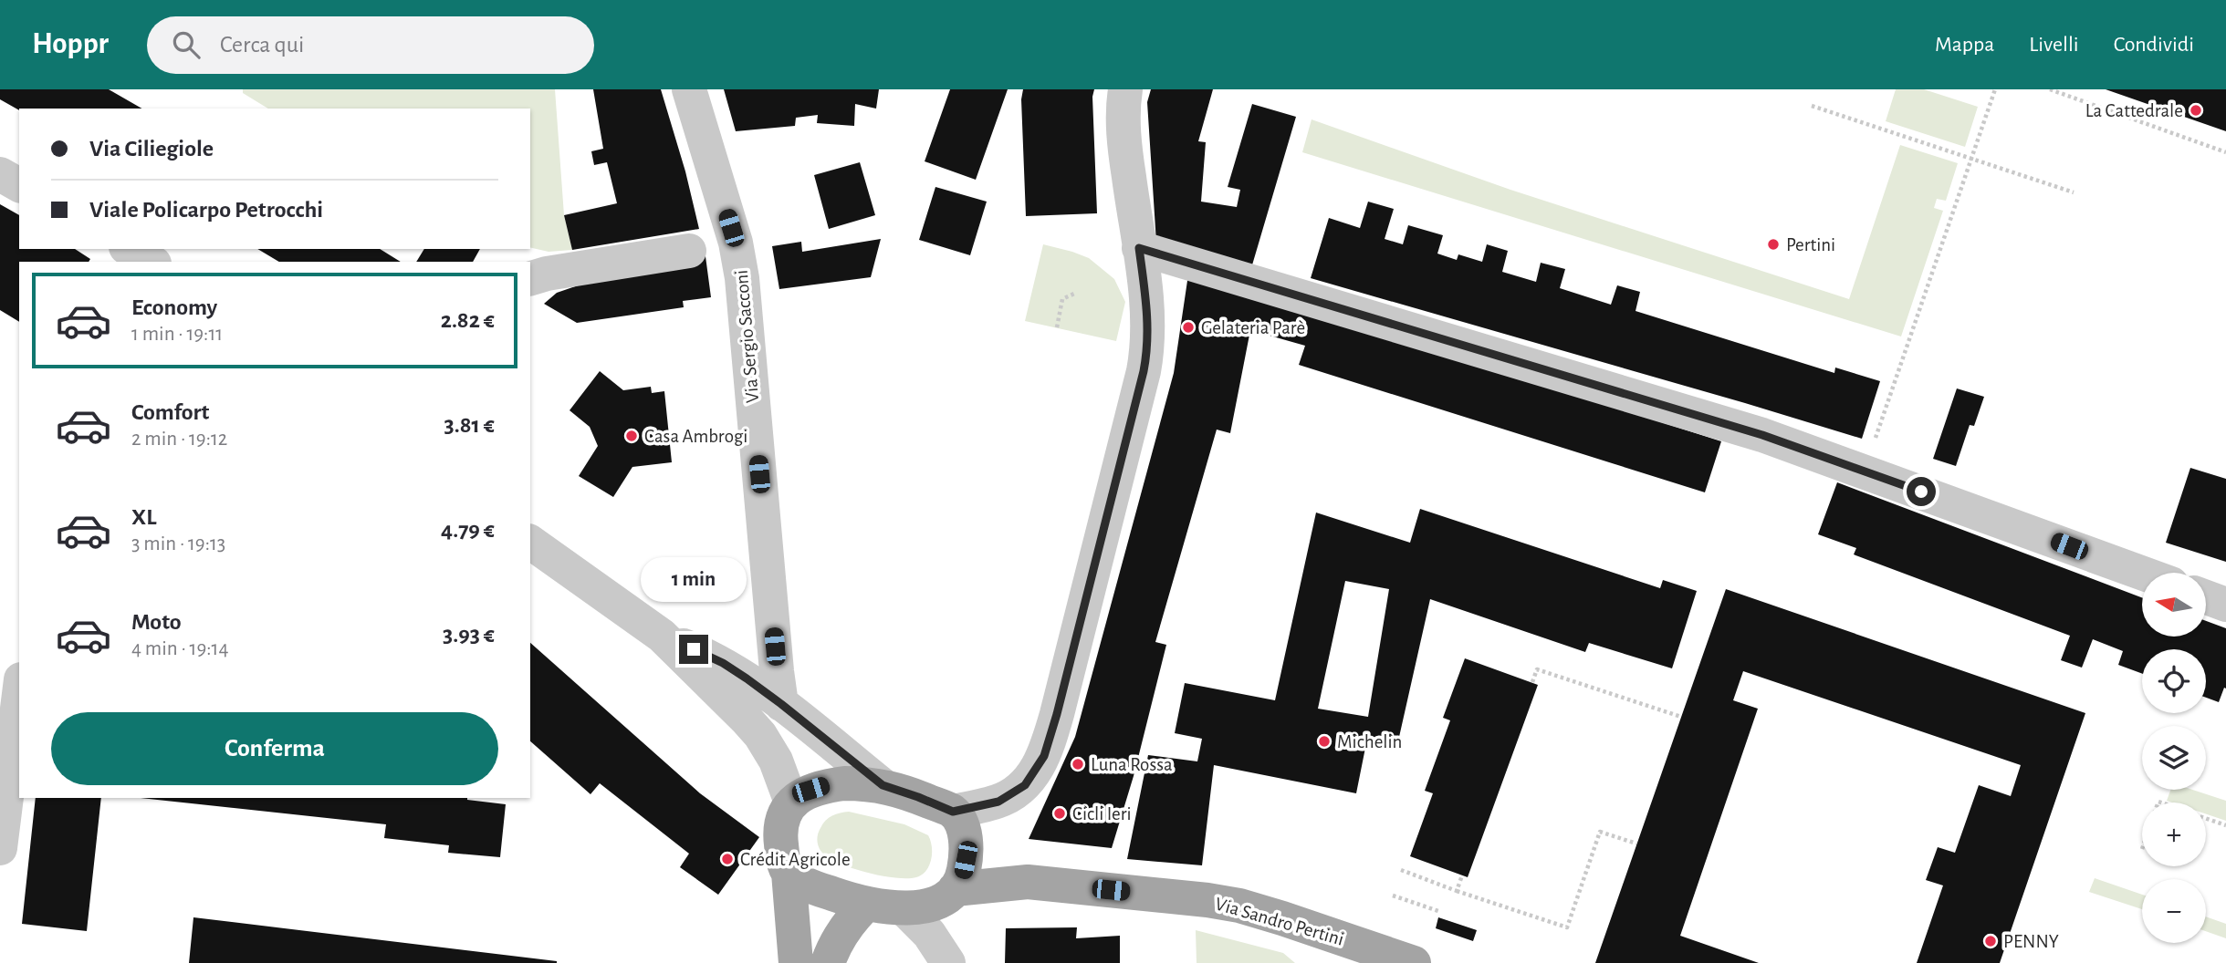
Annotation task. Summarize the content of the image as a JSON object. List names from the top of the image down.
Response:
{
  "streets": {
    "main road": ["Via Sandro Pertini"],
    "street": ["Via Sergio Sacconi"]
  },
  "places": [
    "La Cattedrale",
    "Pertini",
    "Gelateria Parè",
    "Casa Ambrogi",
    "Michelin",
    "Luna Rossa",
    "Cicli Ieri",
    "Crédit Agricole",
    "PENNY"
  ],
  "north": "left",
  "page": {
    "header": "Hoppr",
    "search": "Cerca qui",
    "nav": ["Mappa", "Livelli", "Condividi"],
    "banner": ["Via Ciliegiole", "Viale Policarpo Petrocchi"],
    "list": [
      {
        "name": "Economy",
        "note": "1 min · 19:11",
        "value": "2.82 €"
      },
      {
        "name": "Comfort",
        "note": "2 min · 19:12",
        "value": "3.81 €"
      },
      {
        "name": "XL",
        "note": "3 min · 19:13",
        "value": "4.79 €"
      },
      {
        "name": "Moto",
        "note": "4 min · 19:14",
        "value": "3.93 €"
      }
    ],
    "bubble": "1 min",
    "map_buttons": ["+", "−"],
    "buttons": "Conferma"
  }
}
